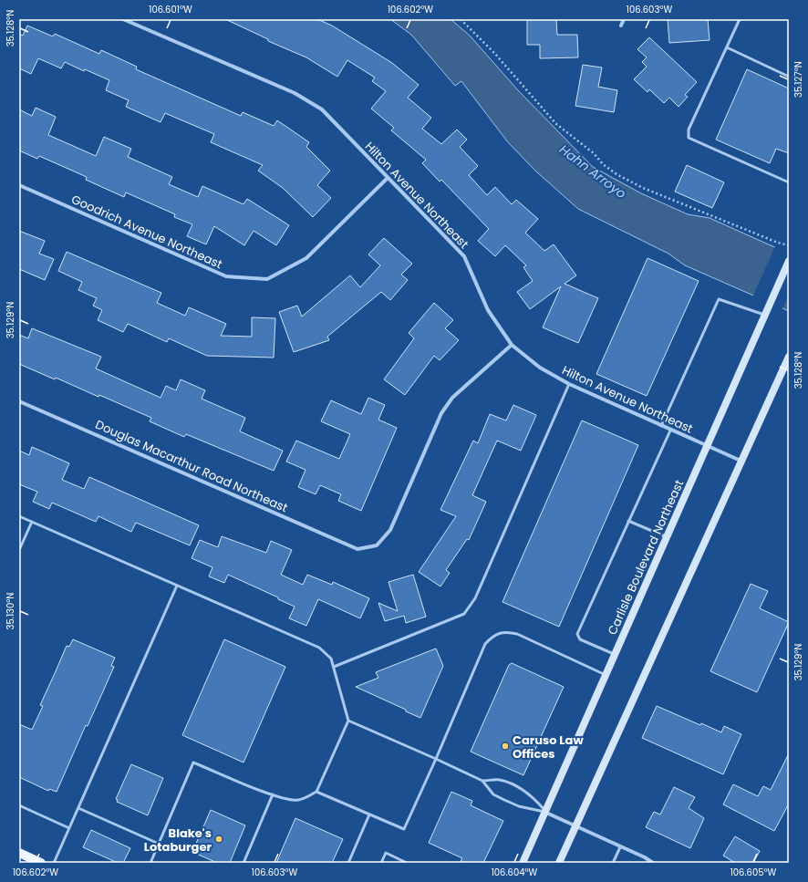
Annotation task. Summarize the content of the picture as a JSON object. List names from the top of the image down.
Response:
{
  "streets": {
    "main road": ["Carlisle Boulevard Northeast"],
    "street": ["Hilton Avenue Northeast", "Goodrich Avenue Northeast", "Douglas Macarthur Road Northeast"]
  },
  "crossings": [
    ["Hilton Avenue Northeast", "Goodrich Avenue Northeast"],
    ["Hilton Avenue Northeast", "Douglas Macarthur Road Northeast"],
    ["Hilton Avenue Northeast", "Carlisle Boulevard Northeast"]
  ],
  "water": ["Hahn Arroyo"],
  "places": ["Caruso Law Offices", "Blake's Lotaburger"],
  "coordinates": [
    "106.601°W",
    "106.602°W",
    "106.603°W",
    "35.128°N",
    "35.127°N",
    "35.129°N",
    "35.130°N",
    "106.604°W",
    "106.605°W"
  ]
}
